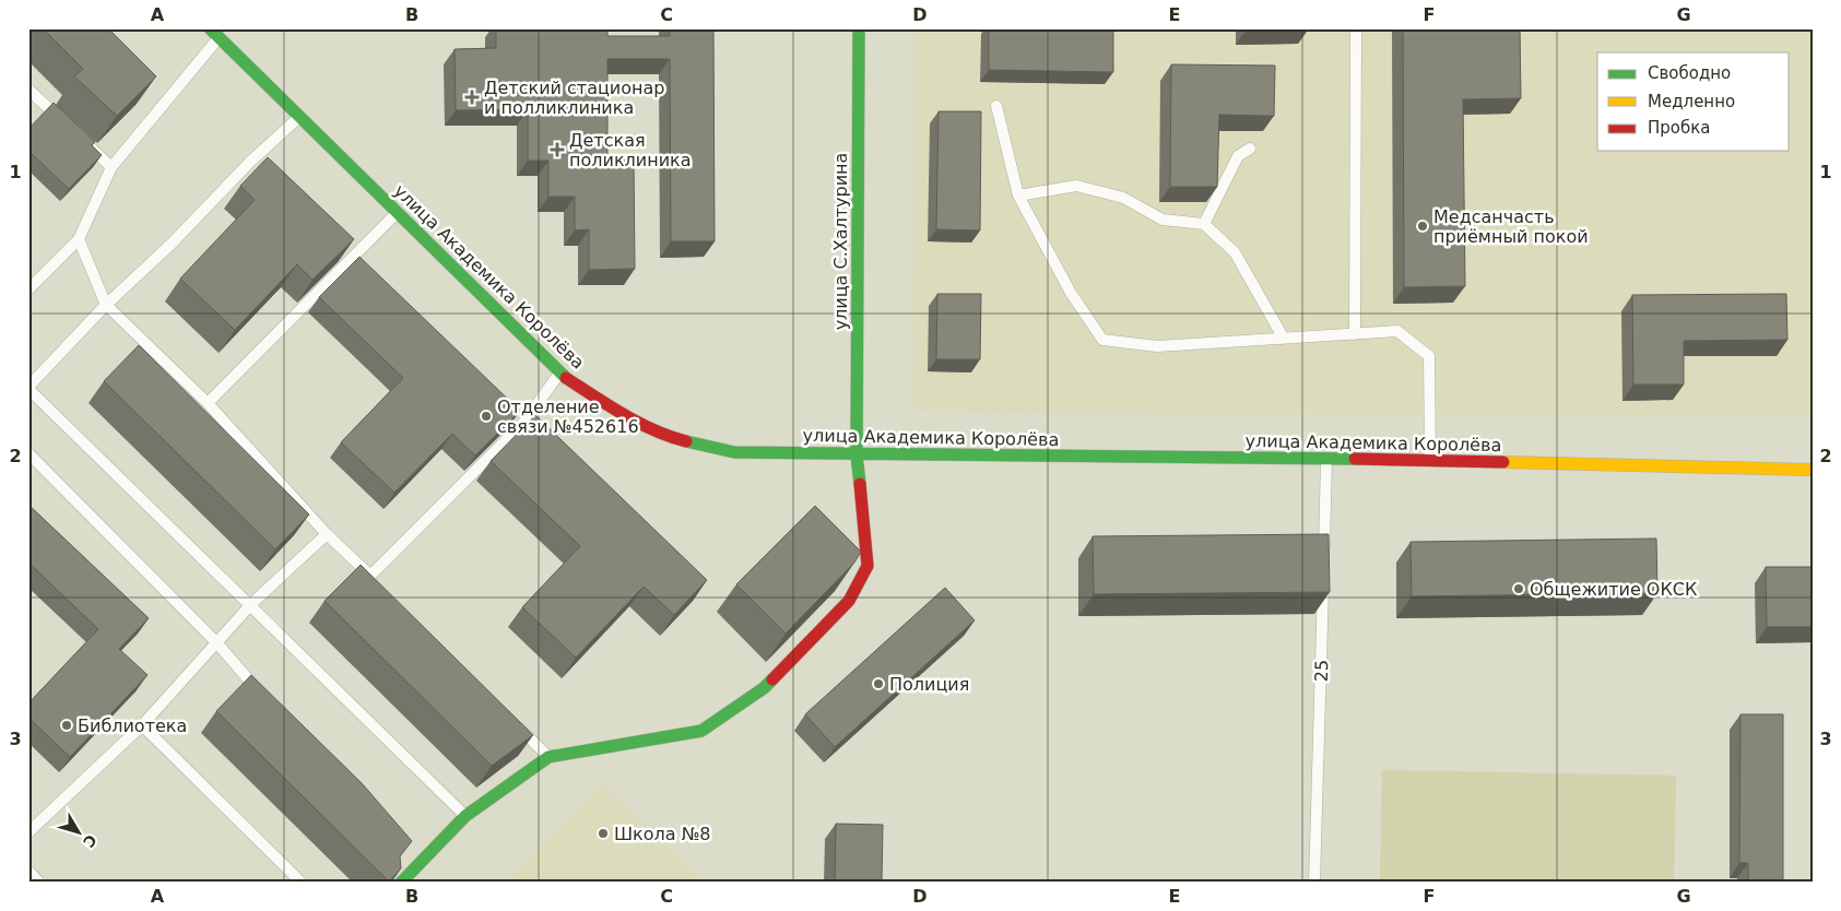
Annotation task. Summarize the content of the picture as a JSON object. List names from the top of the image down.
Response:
{
  "streets": {
    "street": ["улица С.Халтурина", "улица Академика Королёва"],
    "lane": ["25"]
  },
  "crossings": [
    ["улица С.Халтурина", "улица Академика Королёва"]
  ],
  "places": {
    "health": ["Детский стационар и полликлиника", "Детская поликлиника"],
    "other": [
      "Медсанчасть приёмный покой",
      "Отделение связи №452616",
      "Общежитие ОКСК",
      "Полиция",
      "Библиотека",
      "Школа №8"
    ]
  },
  "legend": ["Свободно", "Медленно", "Пробка"],
  "north": "bottom right",
  "grid": {
    "columns": [
      "A",
      "B",
      "C",
      "D",
      "E",
      "F",
      "G"
    ],
    "rows": ["1", "2", "3"]
  }
}
